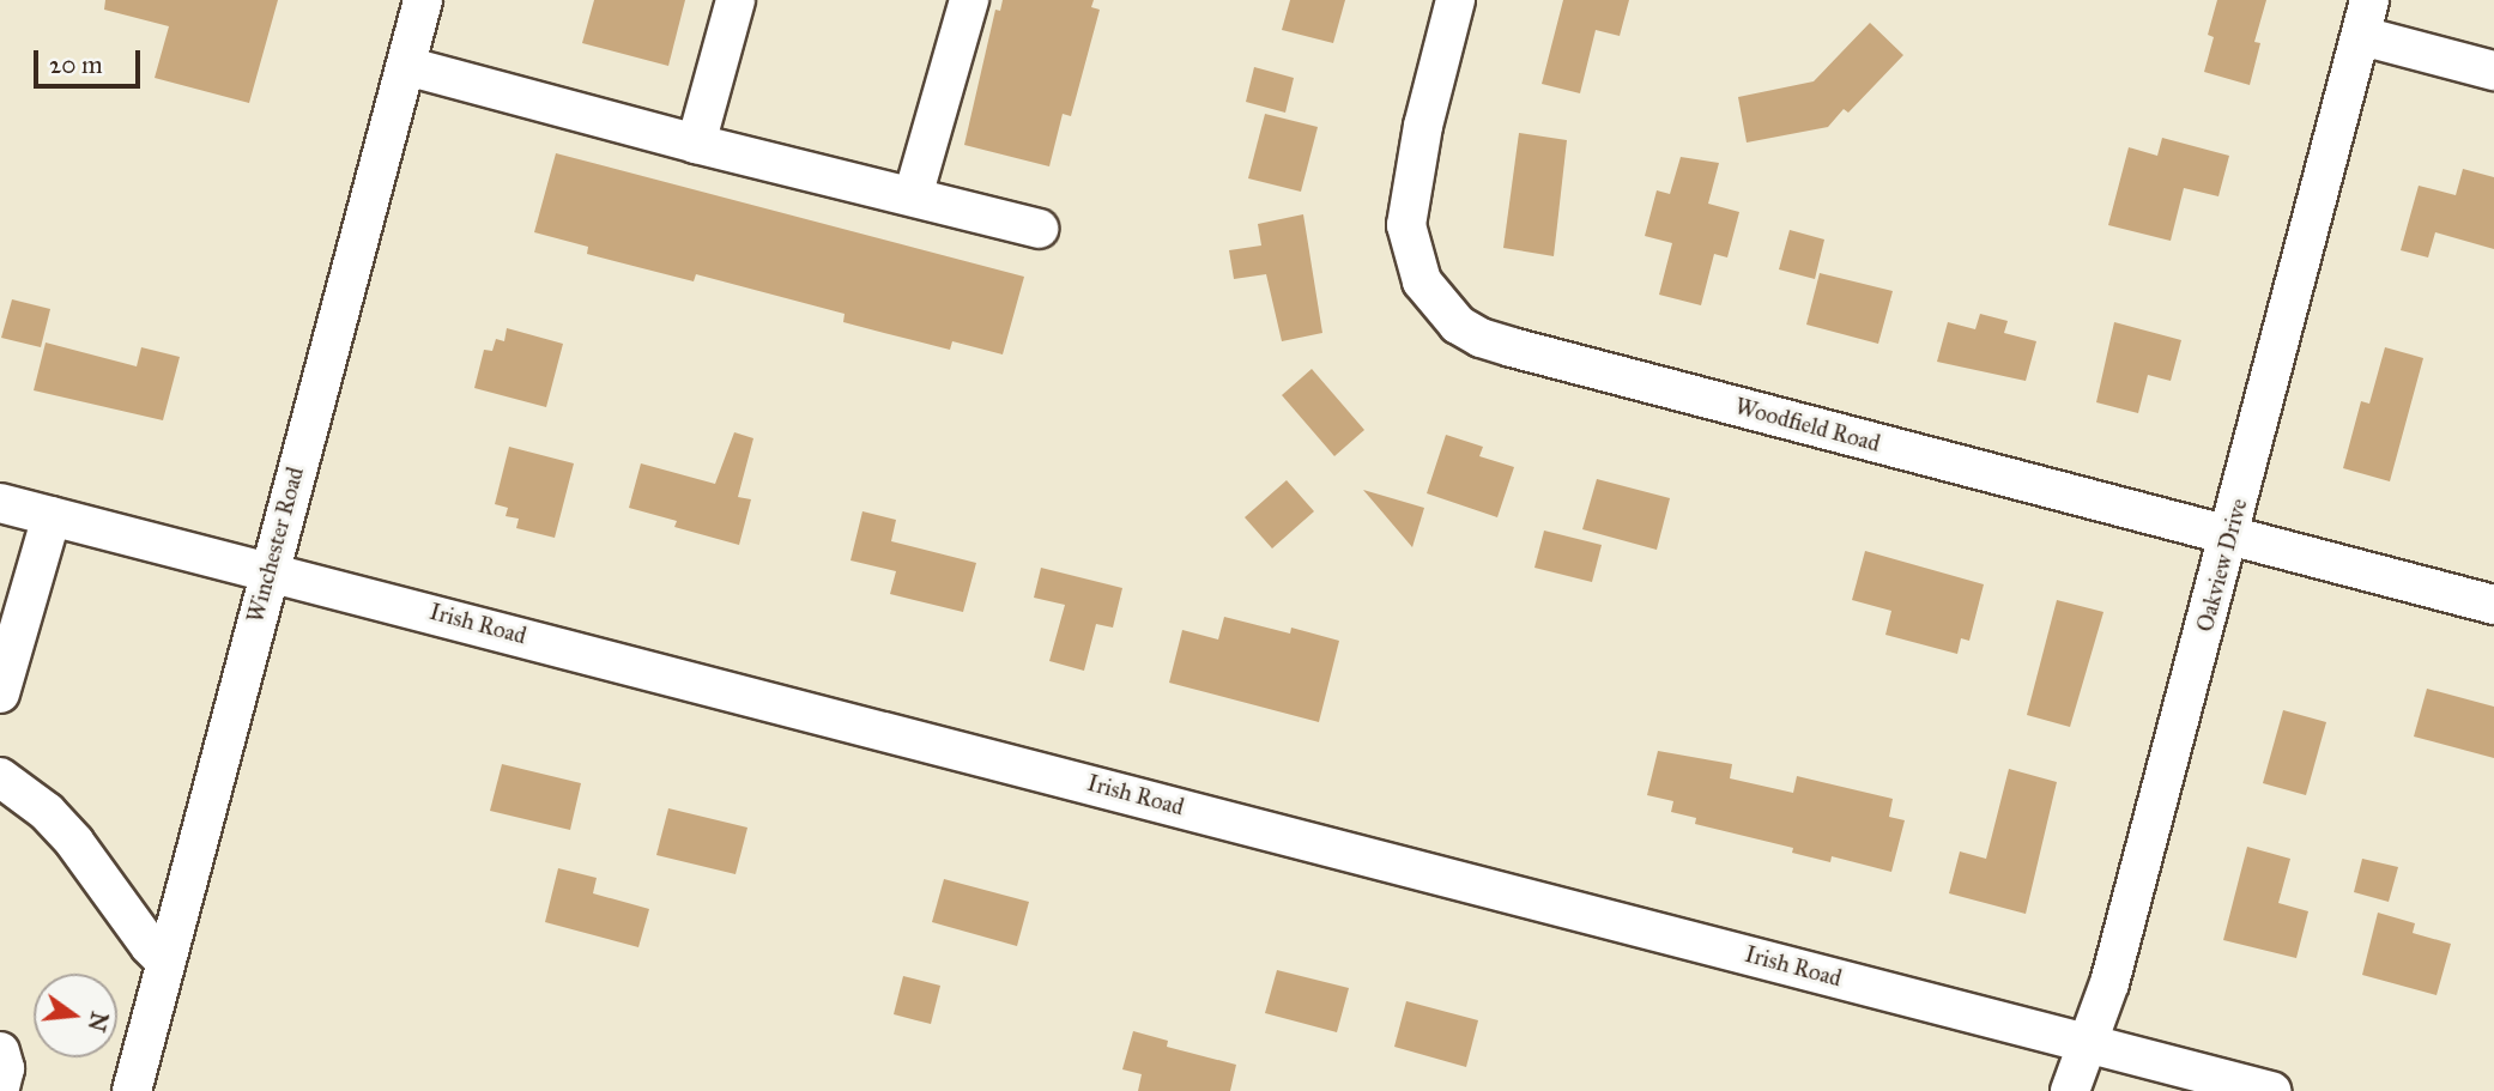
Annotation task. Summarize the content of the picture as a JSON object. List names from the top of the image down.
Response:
{
  "streets": {
    "street": [
      "Woodfield Road",
      "Winchester Road",
      "Oakview Drive",
      "Irish Road"
    ]
  },
  "crossings": [
    ["Woodfield Road", "Oakview Drive"],
    ["Winchester Road", "Irish Road"],
    ["Oakview Drive", "Irish Road"]
  ],
  "scale_bar": "20 m",
  "north": "right"
}
